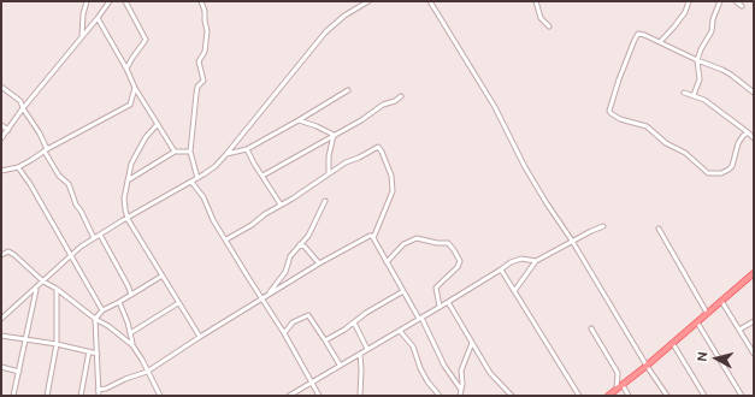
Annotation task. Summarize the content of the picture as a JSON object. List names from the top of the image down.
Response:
{
  "north": "left"
}
